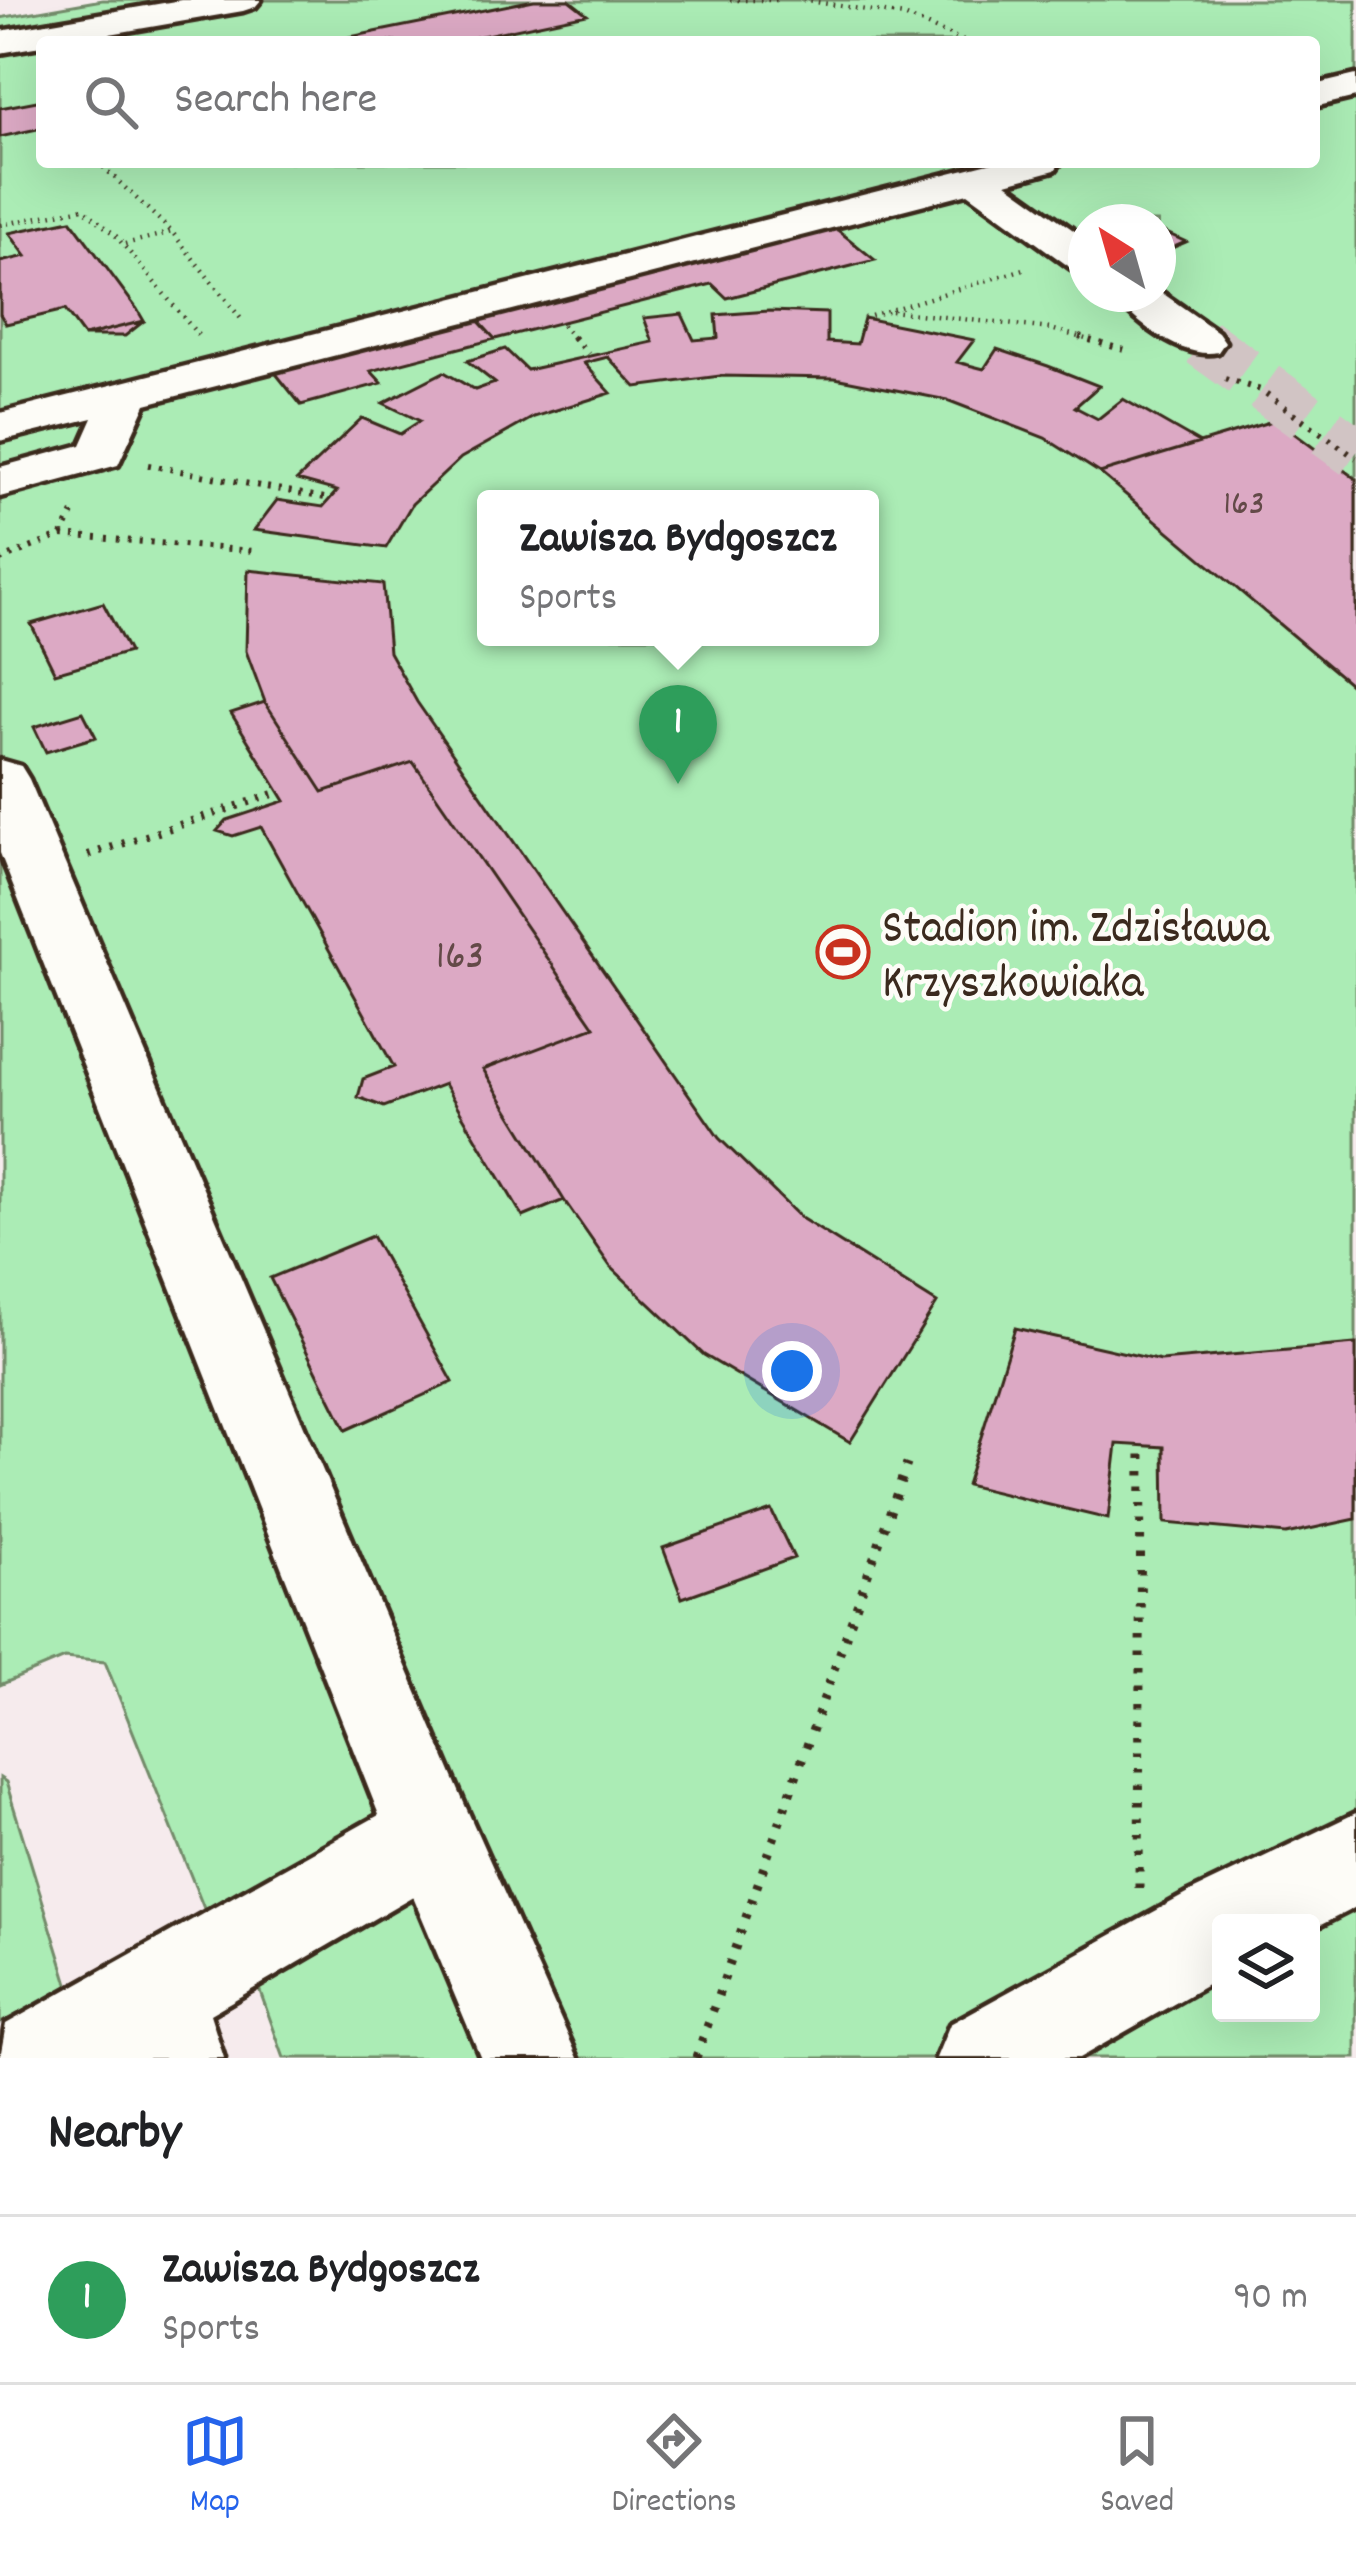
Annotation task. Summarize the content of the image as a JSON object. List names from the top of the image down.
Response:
{
  "places": {
    "sports": ["Stadion im. Zdzisława Krzyszkowiaka"]
  },
  "house_numbers": ["163", "163"],
  "north": "top left",
  "page": {
    "search": "Search here",
    "popup": ["Zawisza Bydgoszcz", "Sports"],
    "pins": "1",
    "heading": "Nearby",
    "list": [
      {
        "mark": "1",
        "name": "Zawisza Bydgoszcz",
        "note": "Sports",
        "value": "90 m"
      }
    ],
    "nav": ["Map", "Directions", "Saved"]
  }
}
